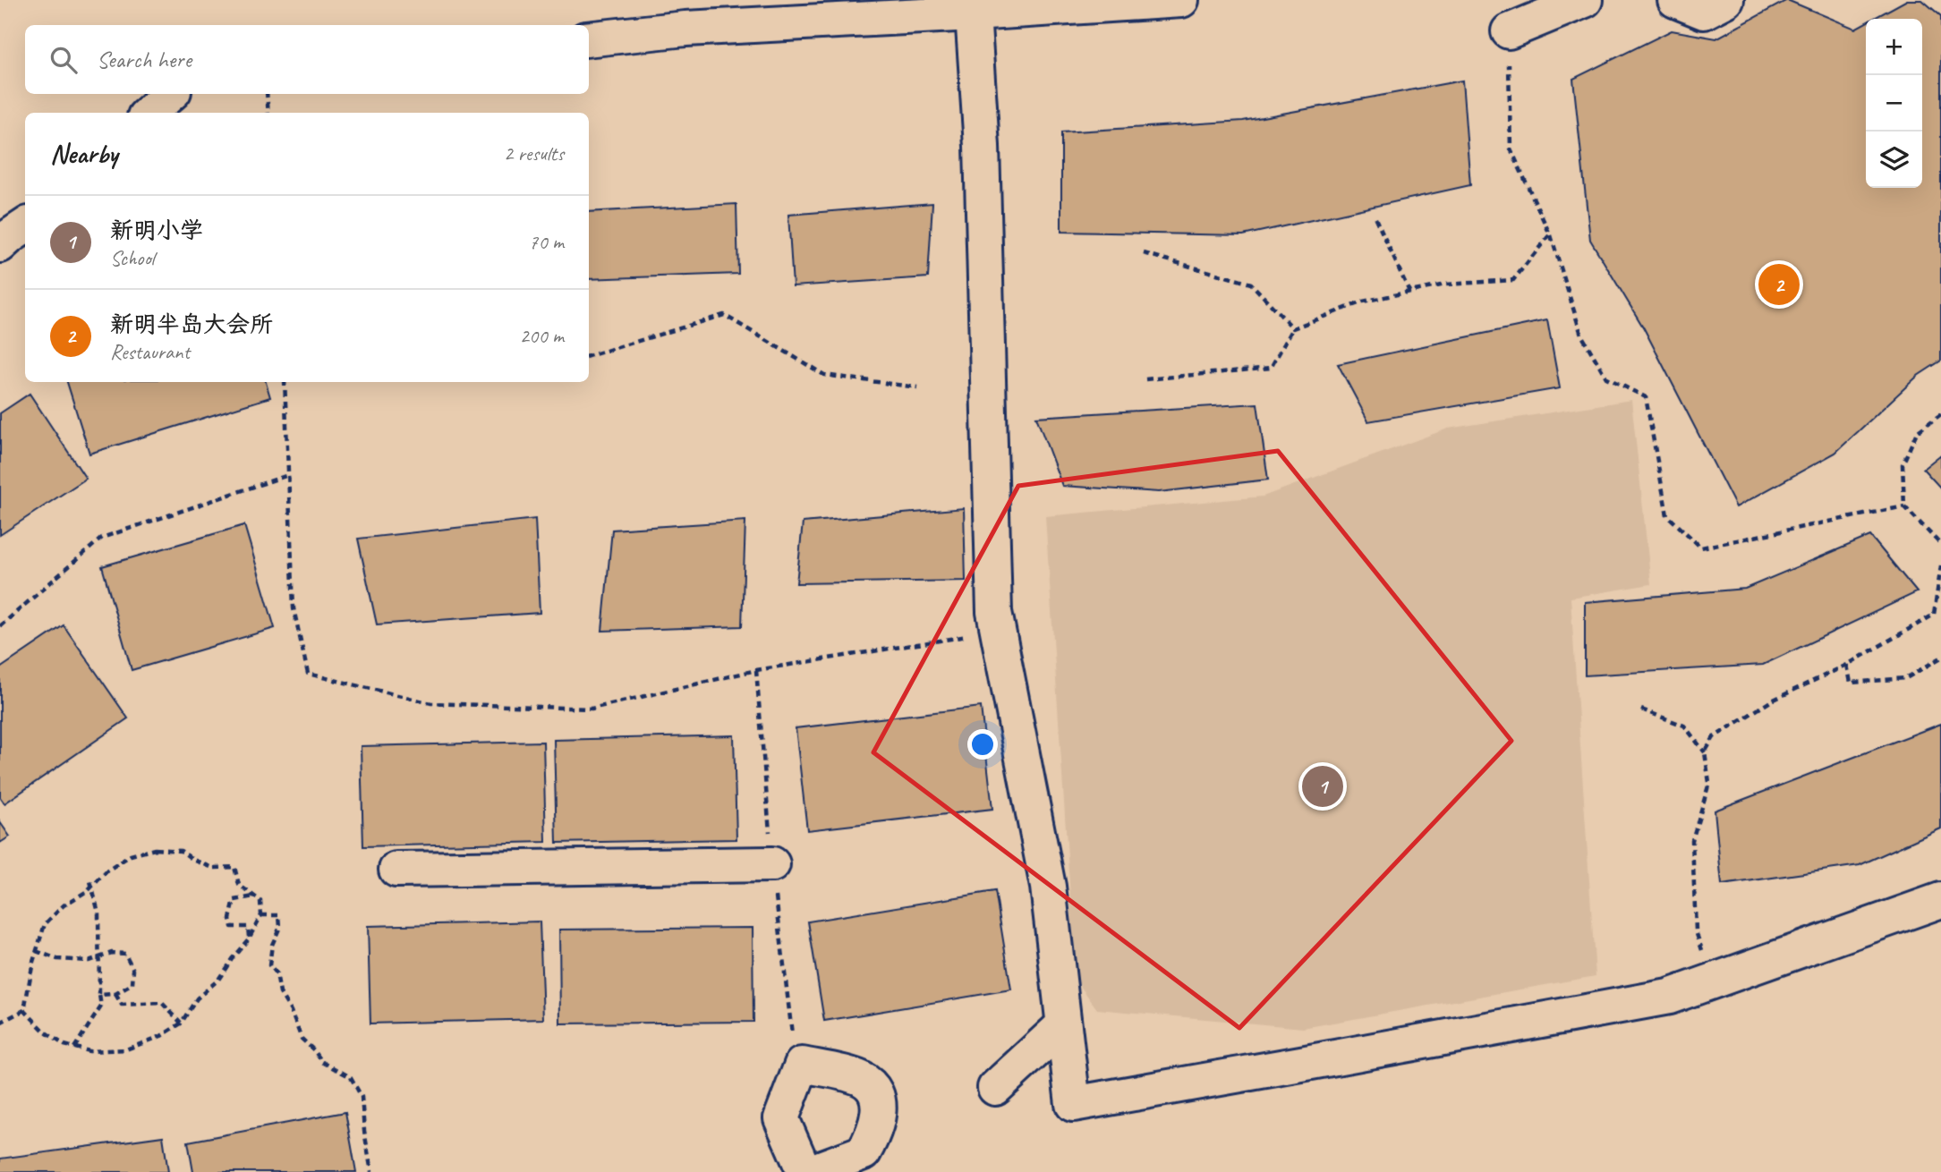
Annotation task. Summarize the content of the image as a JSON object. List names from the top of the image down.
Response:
{
  "page": {
    "map_buttons": ["+", "−"],
    "search": "Search here",
    "heading": ["Nearby", "2 results"],
    "list": [
      {
        "mark": "1",
        "name": "新明小学",
        "note": "School",
        "value": "70 m"
      },
      {
        "mark": "2",
        "name": "新明半岛大会所",
        "note": "Restaurant",
        "value": "200 m"
      }
    ],
    "pins": ["2", "1"]
  }
}
